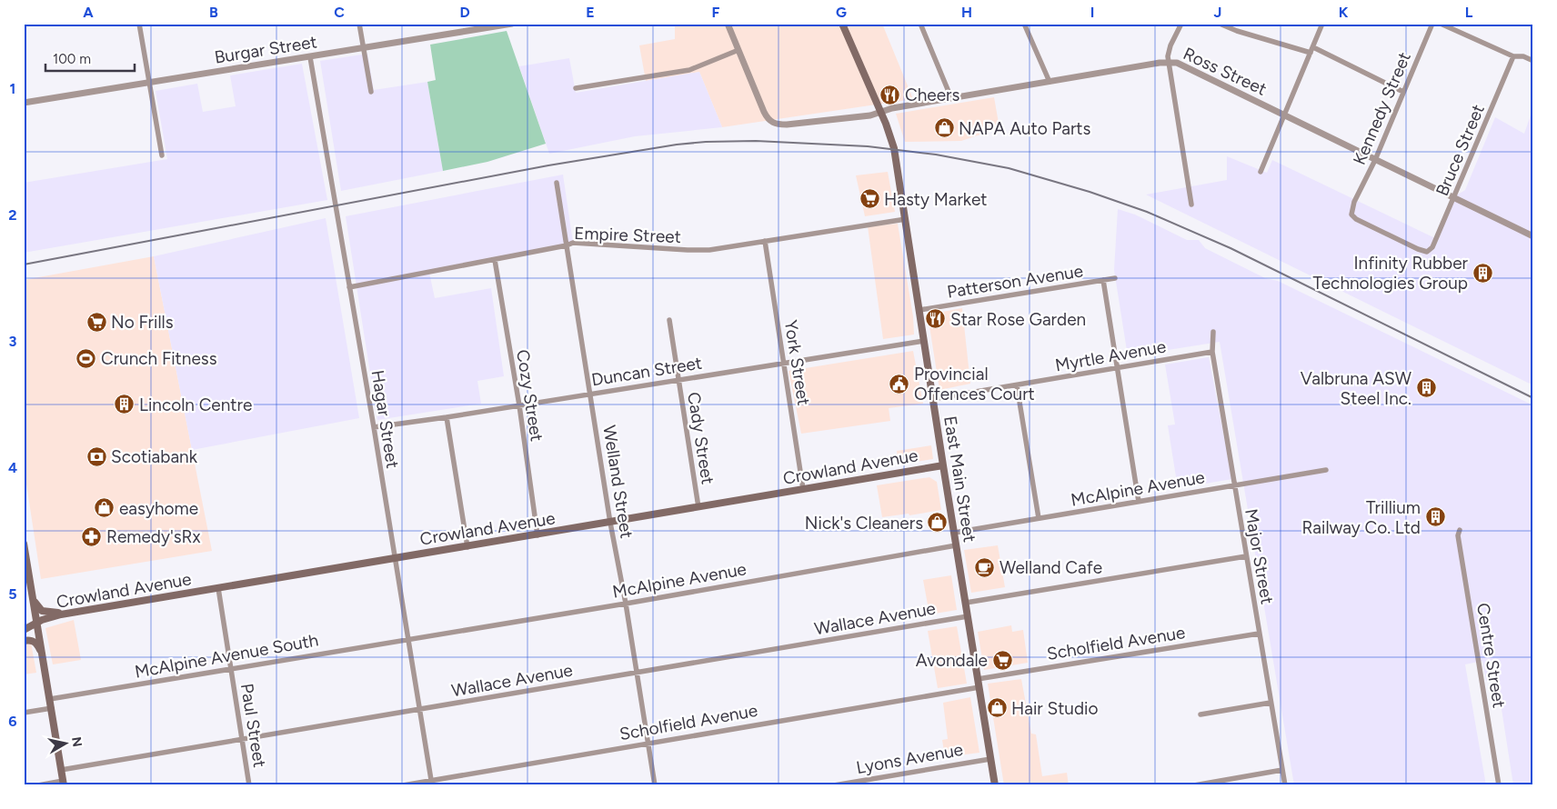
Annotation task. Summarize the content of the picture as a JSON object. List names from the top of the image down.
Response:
{
  "streets": {
    "main road": ["Crowland Avenue", "East Main Street"],
    "street": [
      "Burgar Street",
      "Ross Street",
      "Kennedy Street",
      "Bruce Street",
      "Empire Street",
      "Patterson Avenue",
      "Myrtle Avenue",
      "York Street",
      "Duncan Street",
      "Cozy Street",
      "Hagar Street",
      "Cady Street",
      "Welland Street",
      "McAlpine Avenue",
      "Major Street",
      "Wallace Avenue",
      "Scholfield Avenue",
      "McAlpine Avenue South",
      "Centre Street",
      "Paul Street",
      "Lyons Avenue"
    ]
  },
  "crossings": [
    ["Burgar Street", "Hagar Street"],
    ["Ross Street", "Kennedy Street"],
    ["Ross Street", "Bruce Street"],
    ["Ross Street", "East Main Street"],
    ["Kennedy Street", "Bruce Street"],
    ["Empire Street", "York Street"],
    ["Empire Street", "Cozy Street"],
    ["Empire Street", "Hagar Street"],
    ["Empire Street", "East Main Street"],
    ["Empire Street", "Welland Street"],
    ["Patterson Avenue", "East Main Street"],
    ["Myrtle Avenue", "East Main Street"],
    ["Myrtle Avenue", "Major Street"],
    ["York Street", "Duncan Street"],
    ["York Street", "Crowland Avenue"],
    ["Duncan Street", "Cozy Street"],
    ["Duncan Street", "Hagar Street"],
    ["Duncan Street", "Cady Street"],
    ["Duncan Street", "East Main Street"],
    ["Duncan Street", "Welland Street"],
    ["Cozy Street", "Crowland Avenue"],
    ["Hagar Street", "Crowland Avenue"],
    ["Hagar Street", "McAlpine Avenue"],
    ["Hagar Street", "Wallace Avenue"],
    ["Hagar Street", "Scholfield Avenue"],
    ["Hagar Street", "McAlpine Avenue South"],
    ["Cady Street", "Crowland Avenue"],
    ["Crowland Avenue", "East Main Street"],
    ["Crowland Avenue", "Welland Street"],
    ["Crowland Avenue", "Paul Street"],
    ["East Main Street", "McAlpine Avenue"],
    ["East Main Street", "Wallace Avenue"],
    ["East Main Street", "Scholfield Avenue"],
    ["East Main Street", "Lyons Avenue"],
    ["Welland Street", "McAlpine Avenue"],
    ["Welland Street", "Wallace Avenue"],
    ["Welland Street", "Scholfield Avenue"],
    ["McAlpine Avenue", "Major Street"],
    ["McAlpine Avenue", "McAlpine Avenue South"],
    ["Major Street", "Scholfield Avenue"],
    ["Wallace Avenue", "Paul Street"],
    ["McAlpine Avenue South", "Paul Street"]
  ],
  "places": {
    "restaurant": ["Cheers", "Star Rose Garden"],
    "shop": [
      "NAPA Auto Parts",
      "easyhome",
      "Nick's Cleaners",
      "Hair Studio"
    ],
    "supermarket": ["Hasty Market", "No Frills", "Avondale"],
    "building": [
      "Infinity Rubber Technologies Group",
      "Valbruna ASW Steel Inc.",
      "Lincoln Centre",
      "Trillium Railway Co. Ltd"
    ],
    "sports": ["Crunch Fitness"],
    "public building": ["Provincial Offences Court"],
    "bank": ["Scotiabank"],
    "pharmacy": ["Remedy'sRx"],
    "cafe": ["Welland Cafe"]
  },
  "scale_bar": "100 m",
  "north": "right",
  "grid": {
    "columns": [
      "A",
      "B",
      "C",
      "D",
      "E",
      "F",
      "G",
      "H",
      "I",
      "J",
      "K",
      "L"
    ],
    "rows": [
      "1",
      "2",
      "3",
      "4",
      "5",
      "6"
    ]
  }
}
